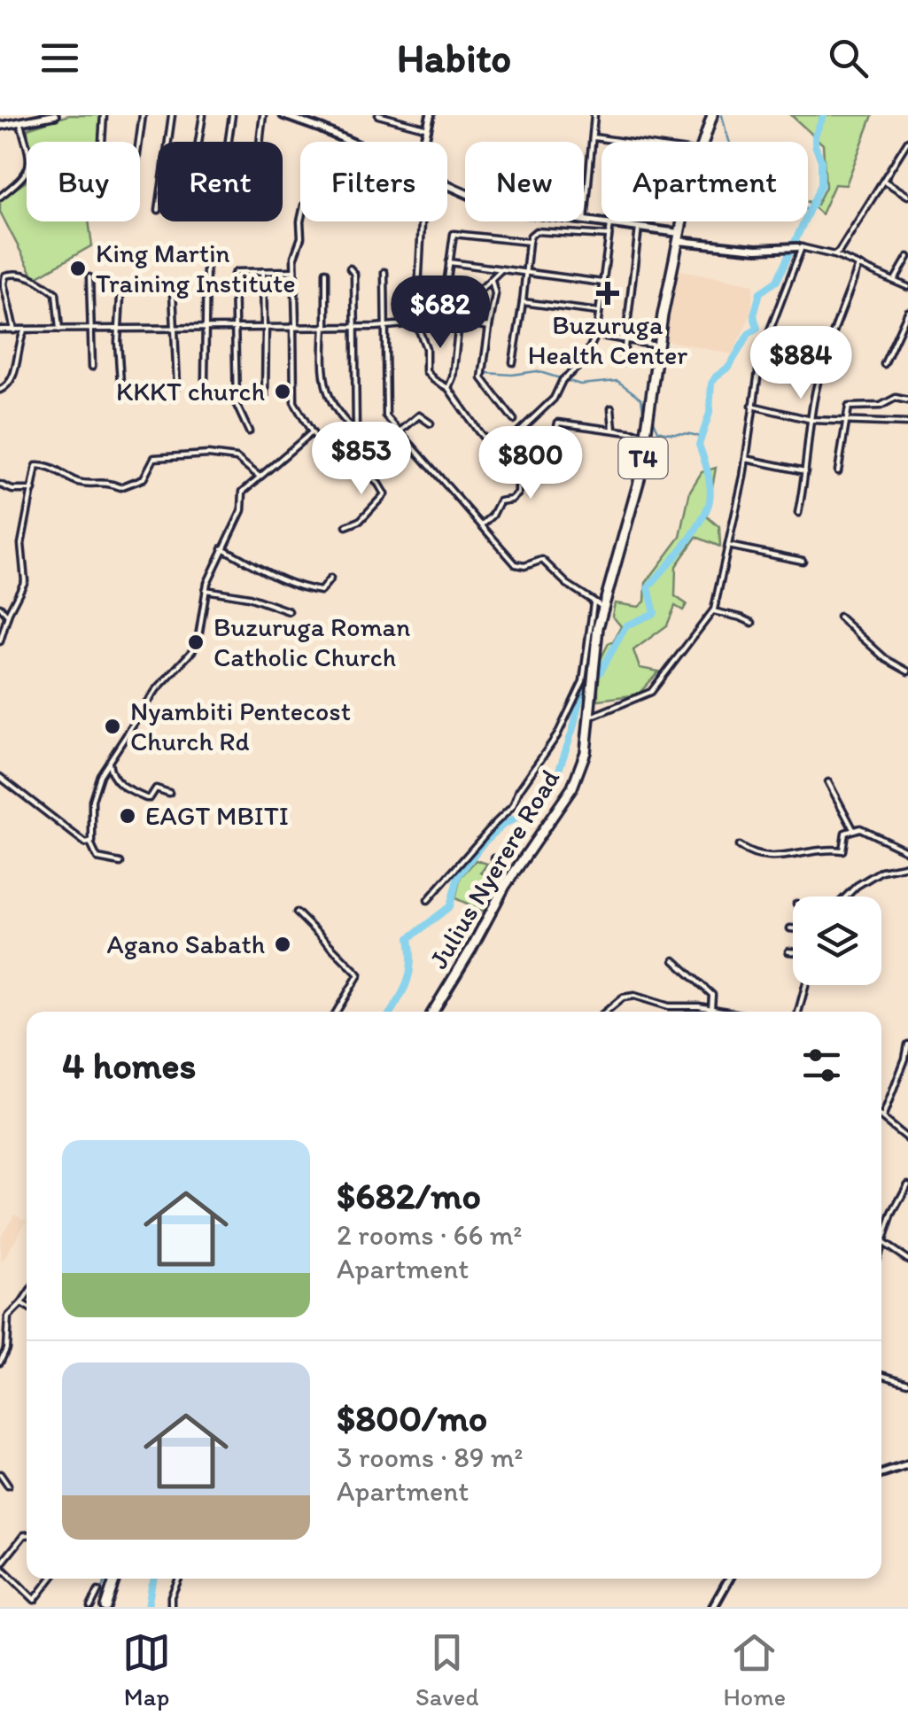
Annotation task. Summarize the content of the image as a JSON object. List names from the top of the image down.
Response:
{
  "streets": {
    "highway": ["T4", "Julius Nyerere Road"]
  },
  "places": {
    "other": [
      "King Martin Training Institute",
      "KKKT church",
      "Buzuruga Roman Catholic Church",
      "Nyambiti Pentecost Church Rd",
      "EAGT MBITI",
      "Agano Sabath"
    ],
    "health": ["Buzuruga Health Center"]
  },
  "page": {
    "header": "Habito",
    "chip": [
      "Buy",
      "Rent",
      "Filters",
      "New",
      "Apartment"
    ],
    "price": [
      "$682",
      "$884",
      "$853",
      "$800"
    ],
    "heading": "4 homes",
    "list": [
      {
        "name": "$682/mo",
        "note": "2 rooms · 66 m² · Apartment"
      },
      {
        "name": "$800/mo",
        "note": "3 rooms · 89 m² · Apartment"
      }
    ],
    "tabs": ["Map", "Saved", "Home"]
  }
}
